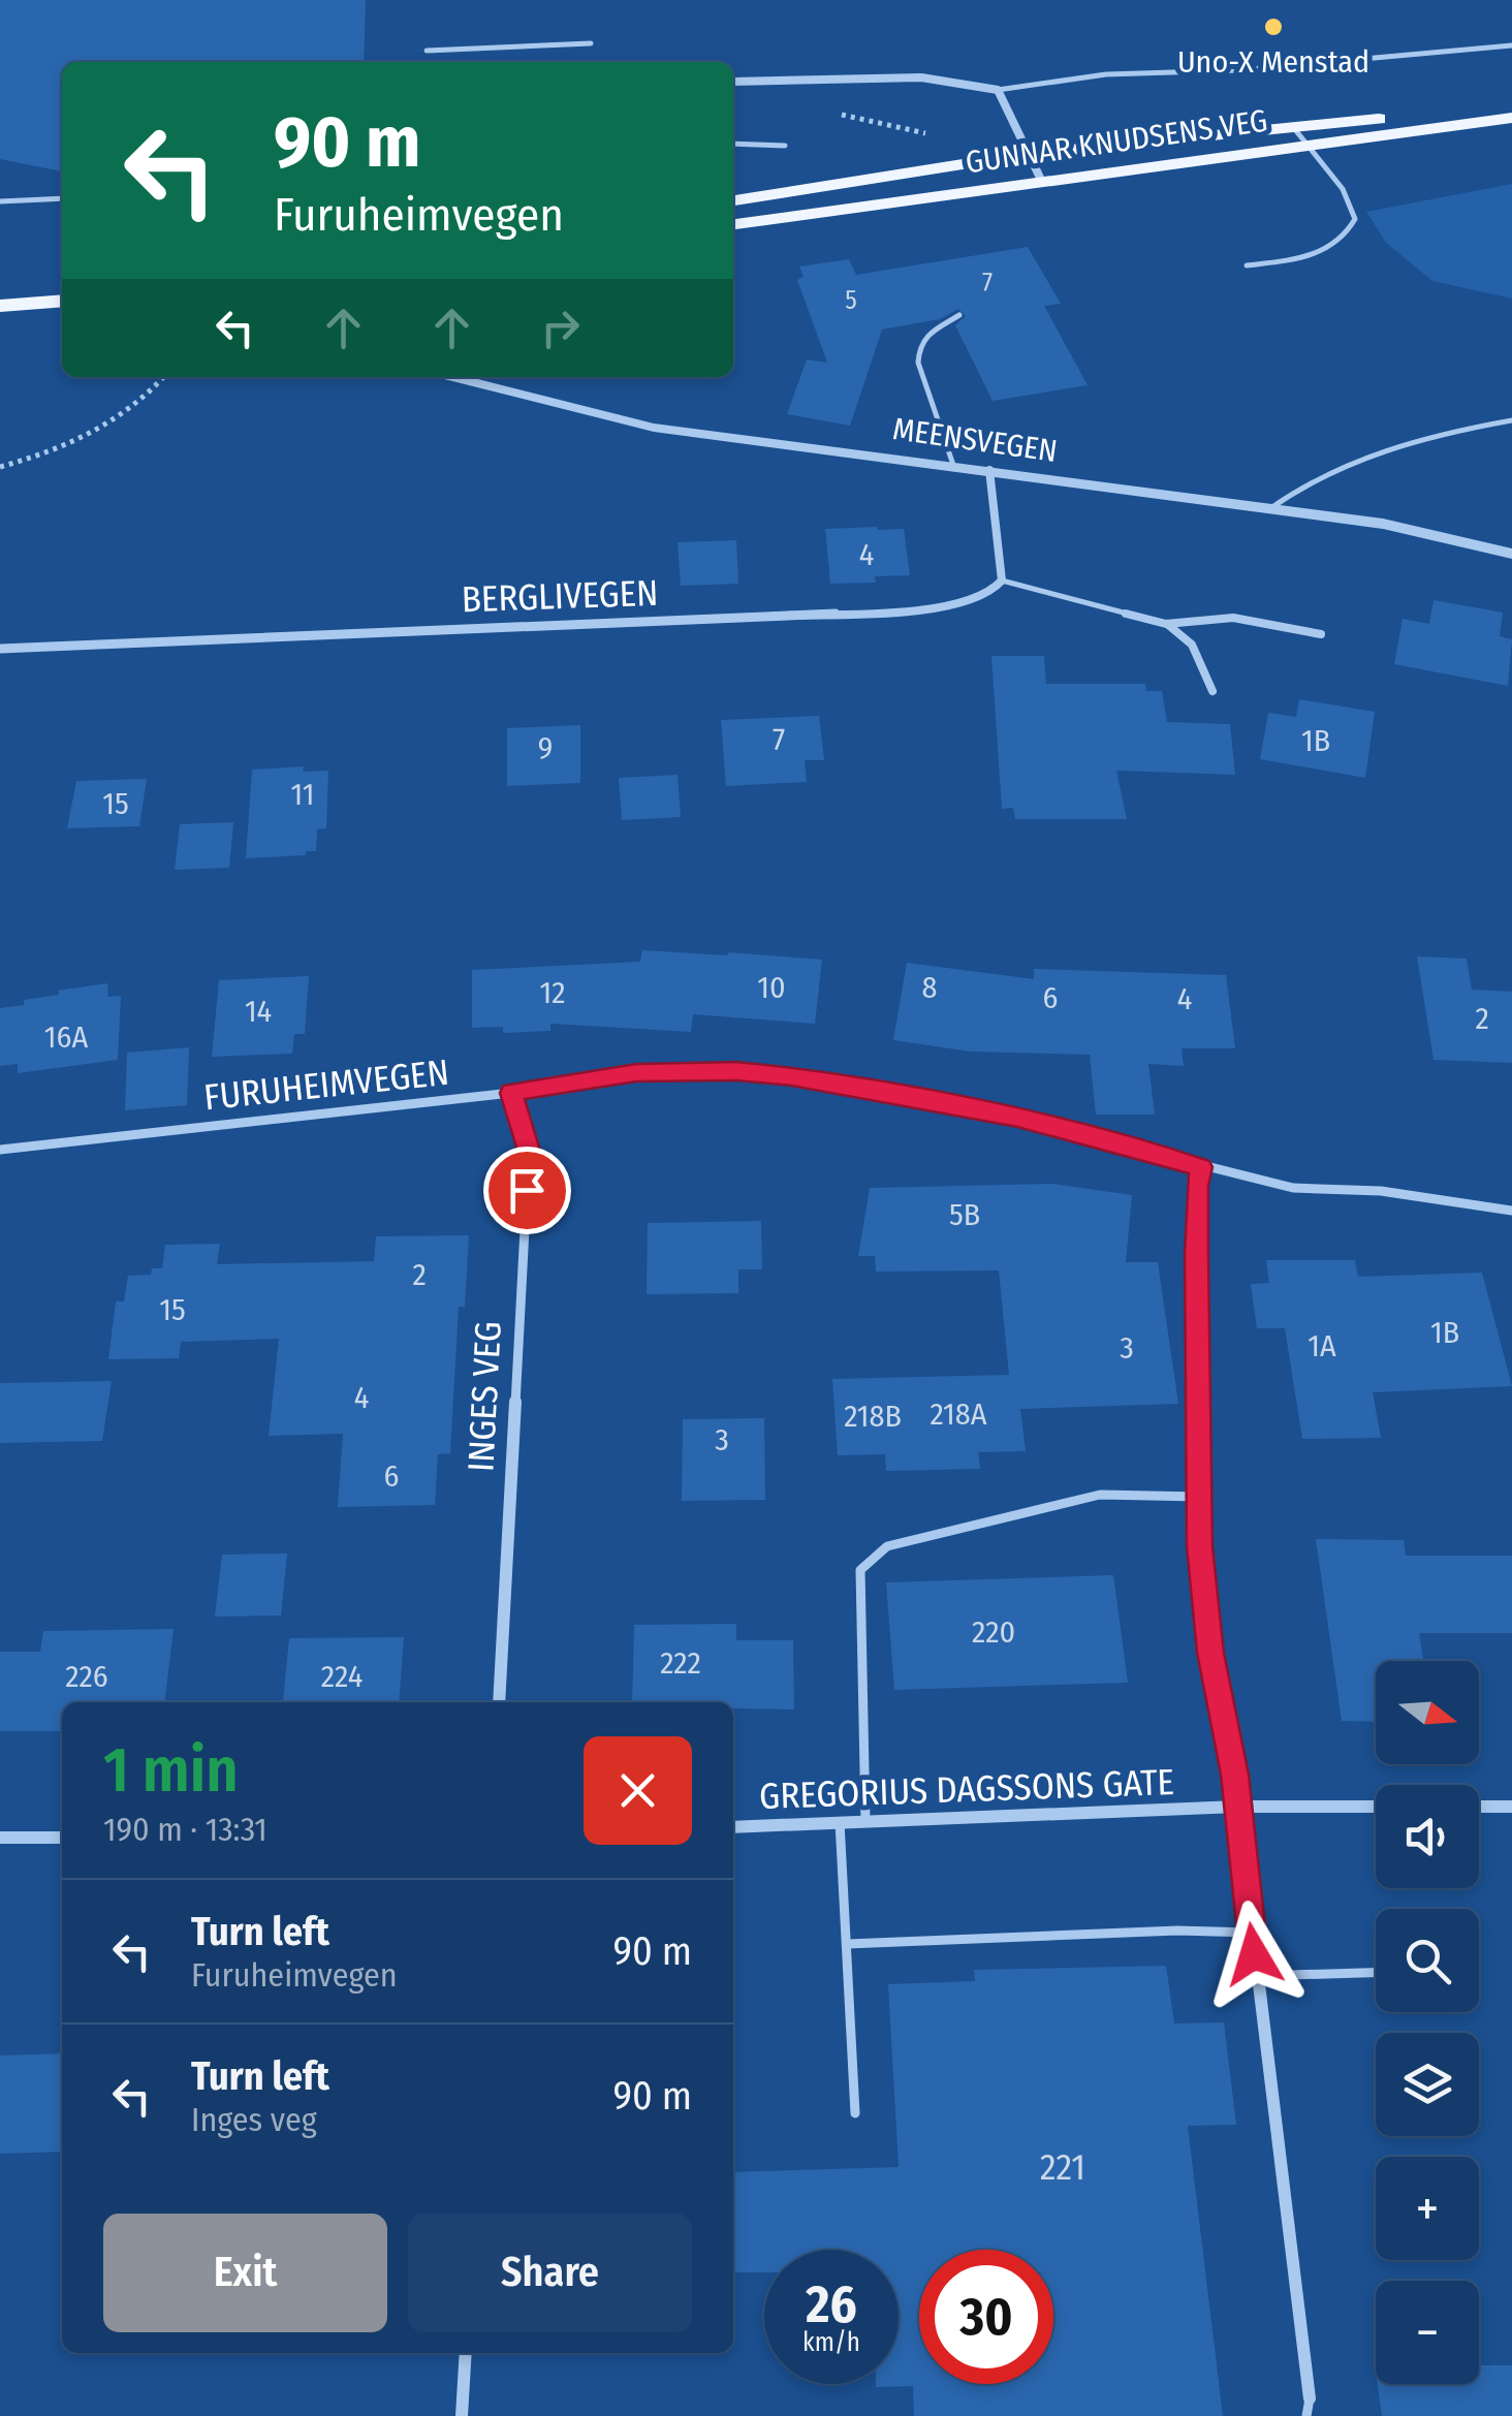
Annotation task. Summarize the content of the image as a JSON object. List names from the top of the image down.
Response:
{
  "streets": {
    "main road": ["GUNNAR KNUDSENS VEG"],
    "street": [
      "MEENSVEGEN",
      "BERGLIVEGEN",
      "FURUHEIMVEGEN",
      "INGES VEG",
      "GREGORIUS DAGSSONS GATE"
    ]
  },
  "crossings": [
    ["FURUHEIMVEGEN", "INGES VEG"]
  ],
  "places": ["Uno-X Menstad"],
  "house_numbers": [
    "7",
    "5",
    "4",
    "7",
    "1B",
    "9",
    "11",
    "15",
    "10",
    "8",
    "12",
    "6",
    "4",
    "14",
    "2",
    "16A",
    "5B",
    "2",
    "15",
    "1B",
    "1A",
    "3",
    "4",
    "218A",
    "218B",
    "3",
    "6",
    "220",
    "222",
    "226",
    "224",
    "221"
  ],
  "north": "right",
  "page": {
    "turn": ["90 m", "Furuheimvegen"],
    "map_buttons": ["+", "−"],
    "heading": ["1 min", "190 m · 13:31"],
    "list": [
      {
        "name": "Turn left",
        "note": "Furuheimvegen",
        "value": "90 m"
      },
      {
        "name": "Turn left",
        "note": "Inges veg",
        "value": "90 m"
      }
    ],
    "buttons": ["Exit", "Share"],
    "speed": "26 km/h",
    "limit": "30"
  }
}
